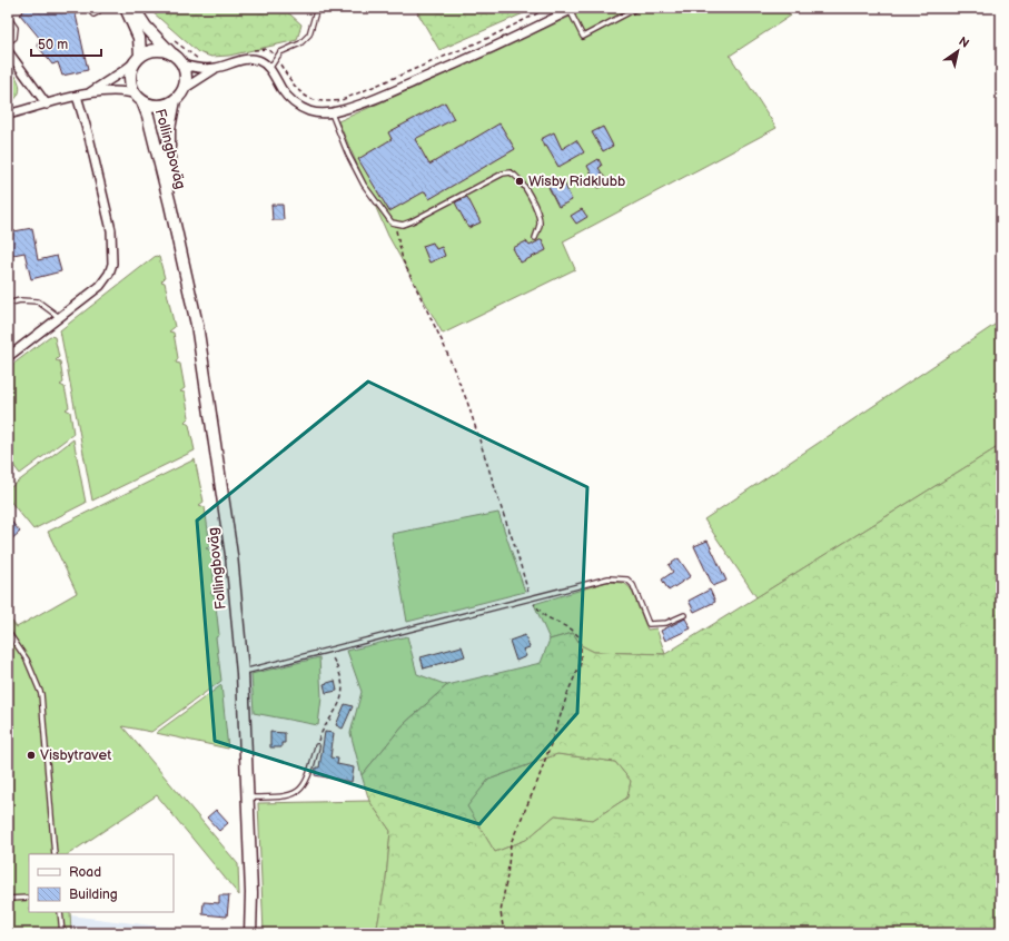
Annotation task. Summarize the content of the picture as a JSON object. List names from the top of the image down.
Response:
{
  "streets": {
    "main road": ["Follingboväg"]
  },
  "places": ["Wisby Ridklubb", "Visbytravet"],
  "legend": ["Road", "Building"],
  "scale_bar": "50 m",
  "north": "top right"
}
